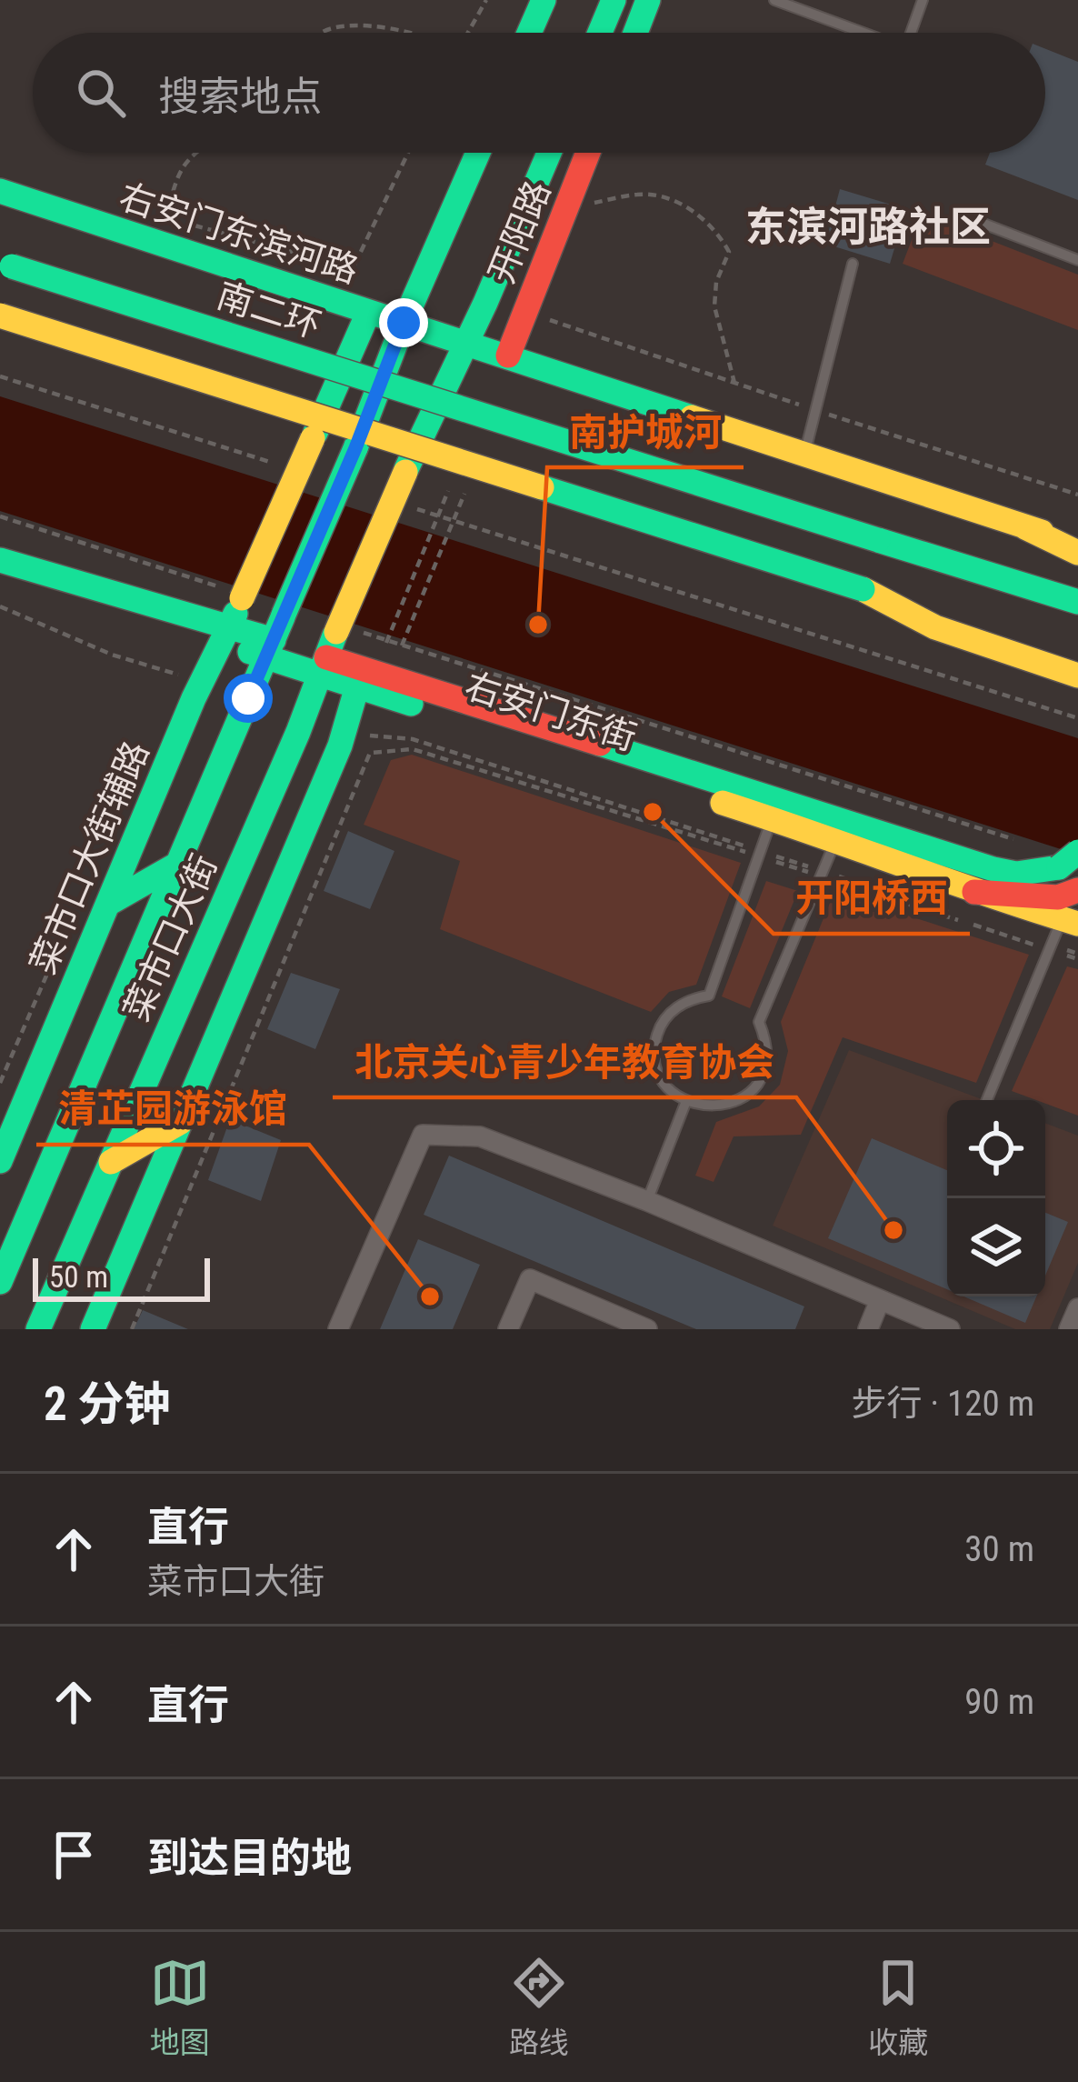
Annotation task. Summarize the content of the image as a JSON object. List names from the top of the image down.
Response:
{
  "streets": {
    "main road": [
      "开阳路",
      "右安门东滨河路",
      "南二环",
      "右安门东街",
      "菜市口大街辅路",
      "菜市口大街"
    ]
  },
  "crossings": [
    ["开阳路", "右安门东滨河路"],
    ["开阳路", "菜市口大街"],
    ["右安门东滨河路", "菜市口大街辅路"],
    ["右安门东街", "菜市口大街辅路"],
    ["右安门东街", "菜市口大街"]
  ],
  "districts": ["东滨河路社区"],
  "places": [
    "南护城河",
    "开阳桥西",
    "北京关心青少年教育协会",
    "清芷园游泳馆"
  ],
  "scale_bar": "50 m",
  "page": {
    "search": "搜索地点",
    "scale": "50 m",
    "heading": ["2 分钟", "步行 · 120 m"],
    "list": [
      ["直行", "菜市口大街", "30 m"],
      ["直行", "90 m"],
      "到达目的地"
    ],
    "nav": ["地图", "路线", "收藏"]
  }
}
